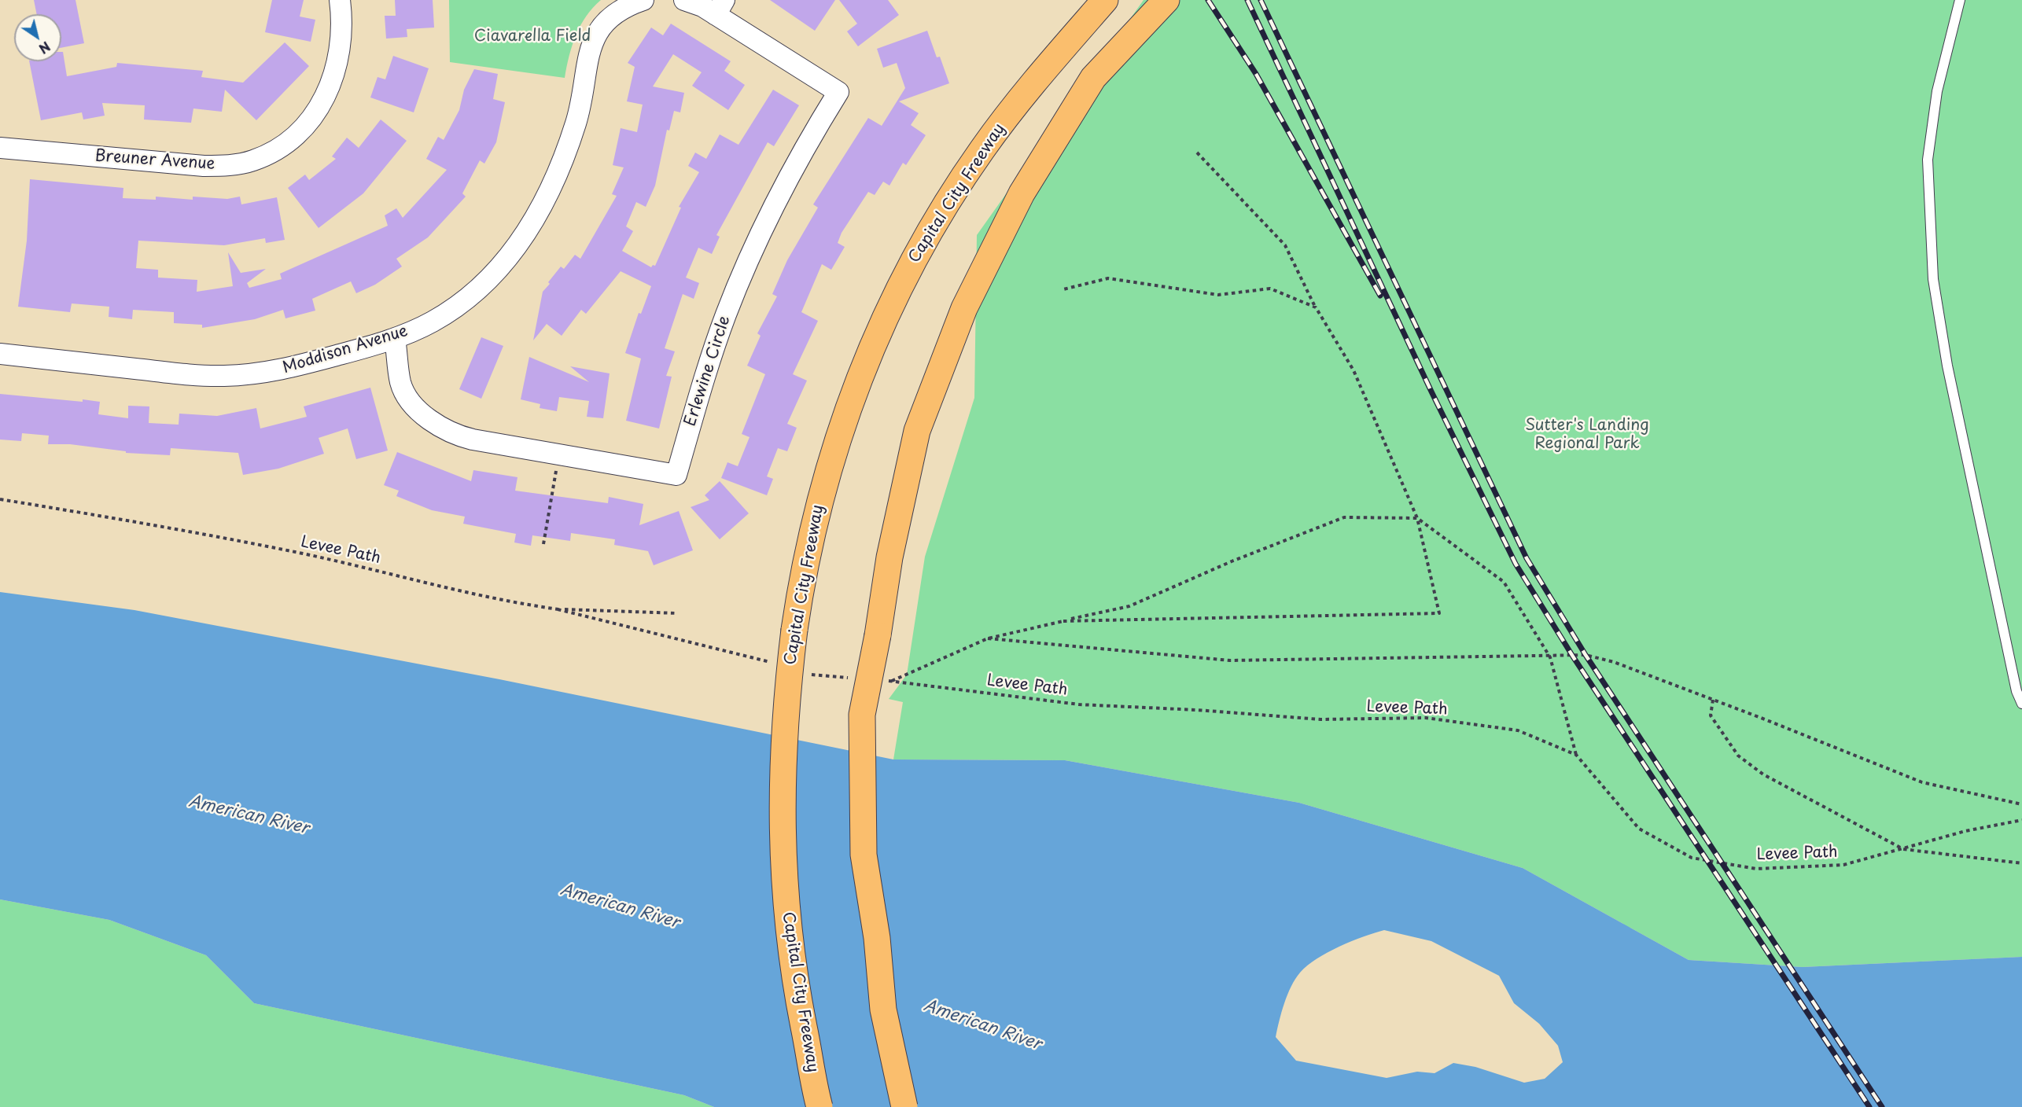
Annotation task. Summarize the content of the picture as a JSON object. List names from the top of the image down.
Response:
{
  "streets": {
    "highway": ["Capital City Freeway"],
    "street": ["Breuner Avenue", "Moddison Avenue", "Erlewine Circle"],
    "path": ["Levee Path"]
  },
  "crossings": [
    ["Moddison Avenue", "Erlewine Circle"]
  ],
  "water": ["American River"],
  "parks": ["Ciavarella Field", "Sutter's Landing Regional Park"],
  "north": "bottom right"
}
